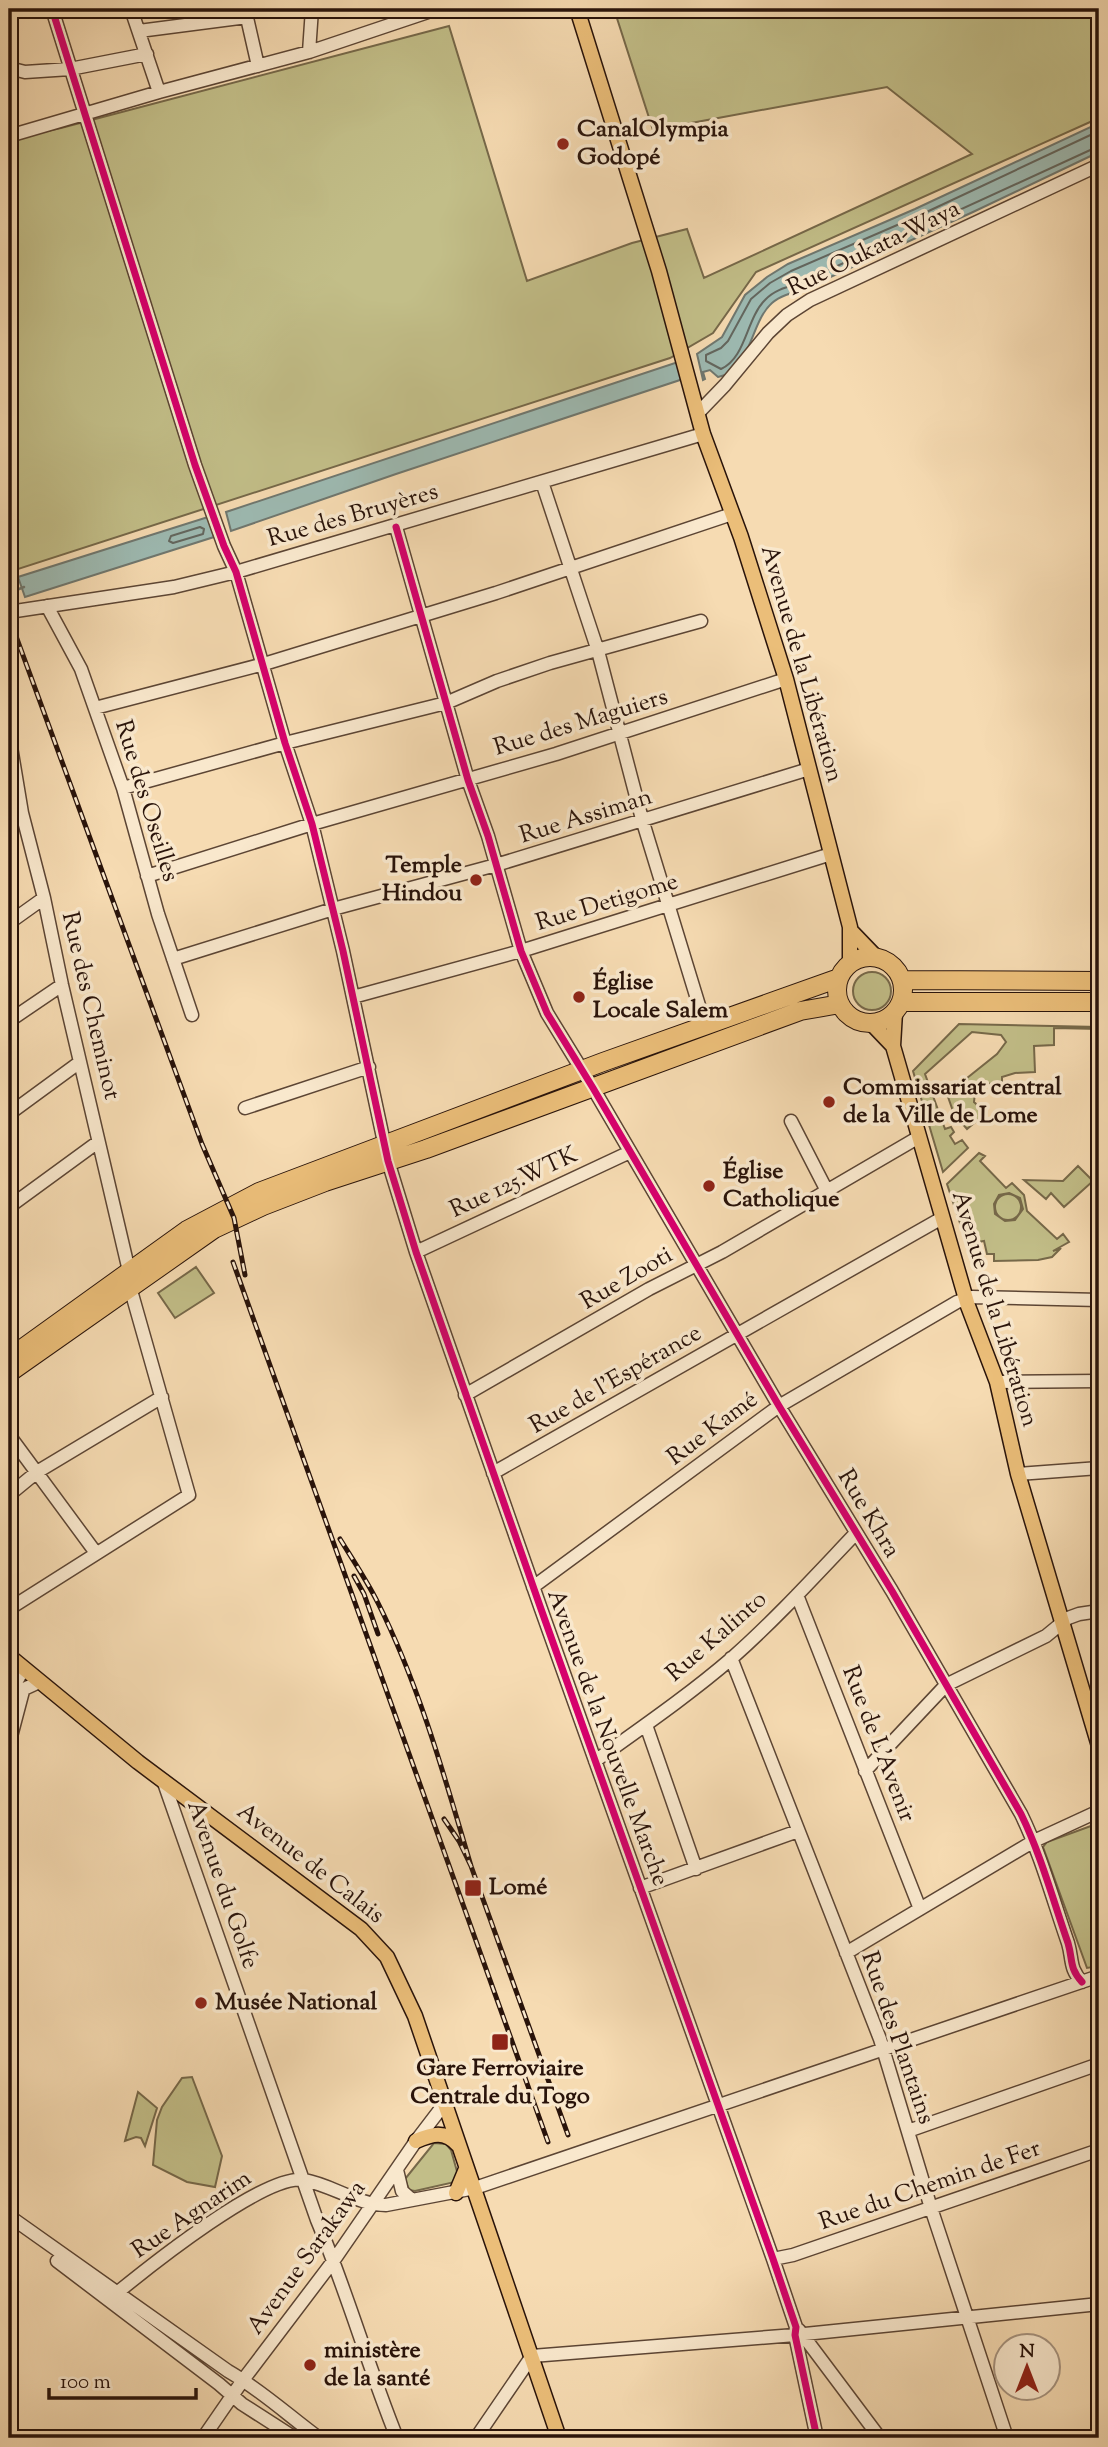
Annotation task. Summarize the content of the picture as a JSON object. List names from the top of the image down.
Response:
{
  "streets": {
    "main road": ["Avenue de la Libération", "Avenue de Calais"],
    "street": [
      "Rue Oukata-Waya",
      "Rue des Bruyères",
      "Rue des Maguiers",
      "Rue des Oseilles",
      "Rue Assiman",
      "Rue Detigome",
      "Rue des Cheminot",
      "Rue 125.WTK",
      "Rue Zooti",
      "Rue de l'Espérance",
      "Rue Kamé",
      "Rue Khra",
      "Rue Kalinto",
      "Avenue de la Nouvelle Marche",
      "Rue de L'Avenir",
      "Avenue du Golfe",
      "Rue des Plantains",
      "Rue du Chemin de Fer",
      "Rue Agnarim",
      "Avenue Sarakawa"
    ]
  },
  "crossings": [
    ["Rue Oukata-Waya", "Avenue de la Libération"],
    ["Rue des Bruyères", "Avenue de la Libération"],
    ["Rue des Bruyères", "Rue des Oseilles"],
    ["Rue des Bruyères", "Rue Khra"],
    ["Rue des Bruyères", "Avenue de la Nouvelle Marche"],
    ["Avenue de la Libération", "Rue des Maguiers"],
    ["Avenue de la Libération", "Rue Assiman"],
    ["Avenue de la Libération", "Rue Detigome"],
    ["Avenue de la Libération", "Rue Zooti"],
    ["Avenue de la Libération", "Rue de l'Espérance"],
    ["Avenue de la Libération", "Rue Kamé"],
    ["Rue des Maguiers", "Rue des Oseilles"],
    ["Rue des Maguiers", "Rue Khra"],
    ["Rue des Maguiers", "Avenue de la Nouvelle Marche"],
    ["Rue des Oseilles", "Rue Assiman"],
    ["Rue Assiman", "Rue Khra"],
    ["Rue Assiman", "Avenue de la Nouvelle Marche"],
    ["Rue Detigome", "Rue Khra"],
    ["Rue Detigome", "Avenue de la Nouvelle Marche"],
    ["Rue 125.WTK", "Rue Khra"],
    ["Rue 125.WTK", "Avenue de la Nouvelle Marche"],
    ["Rue Zooti", "Rue Khra"],
    ["Rue Zooti", "Avenue de la Nouvelle Marche"],
    ["Rue de l'Espérance", "Rue Khra"],
    ["Rue de l'Espérance", "Avenue de la Nouvelle Marche"],
    ["Rue Kamé", "Rue Khra"],
    ["Rue Kamé", "Avenue de la Nouvelle Marche"],
    ["Rue Khra", "Rue Kalinto"],
    ["Rue Kalinto", "Avenue de la Nouvelle Marche"],
    ["Rue Kalinto", "Rue de L'Avenir"],
    ["Rue Kalinto", "Rue des Plantains"],
    ["Avenue de la Nouvelle Marche", "Rue du Chemin de Fer"],
    ["Avenue de Calais", "Avenue du Golfe"],
    ["Avenue de Calais", "Avenue Sarakawa"],
    ["Avenue du Golfe", "Rue Agnarim"],
    ["Avenue du Golfe", "Avenue Sarakawa"],
    ["Rue des Plantains", "Rue du Chemin de Fer"]
  ],
  "places": {
    "other": [
      "CanalOlympia Godopé",
      "Temple Hindou",
      "Église Locale Salem",
      "Commissariat central de la Ville de Lome",
      "Église Catholique",
      "Musée National",
      "ministère de la santé"
    ],
    "transit": ["Lomé", "Gare Ferroviaire Centrale du Togo"]
  },
  "scale_bar": "100 m",
  "north": "top"
}
